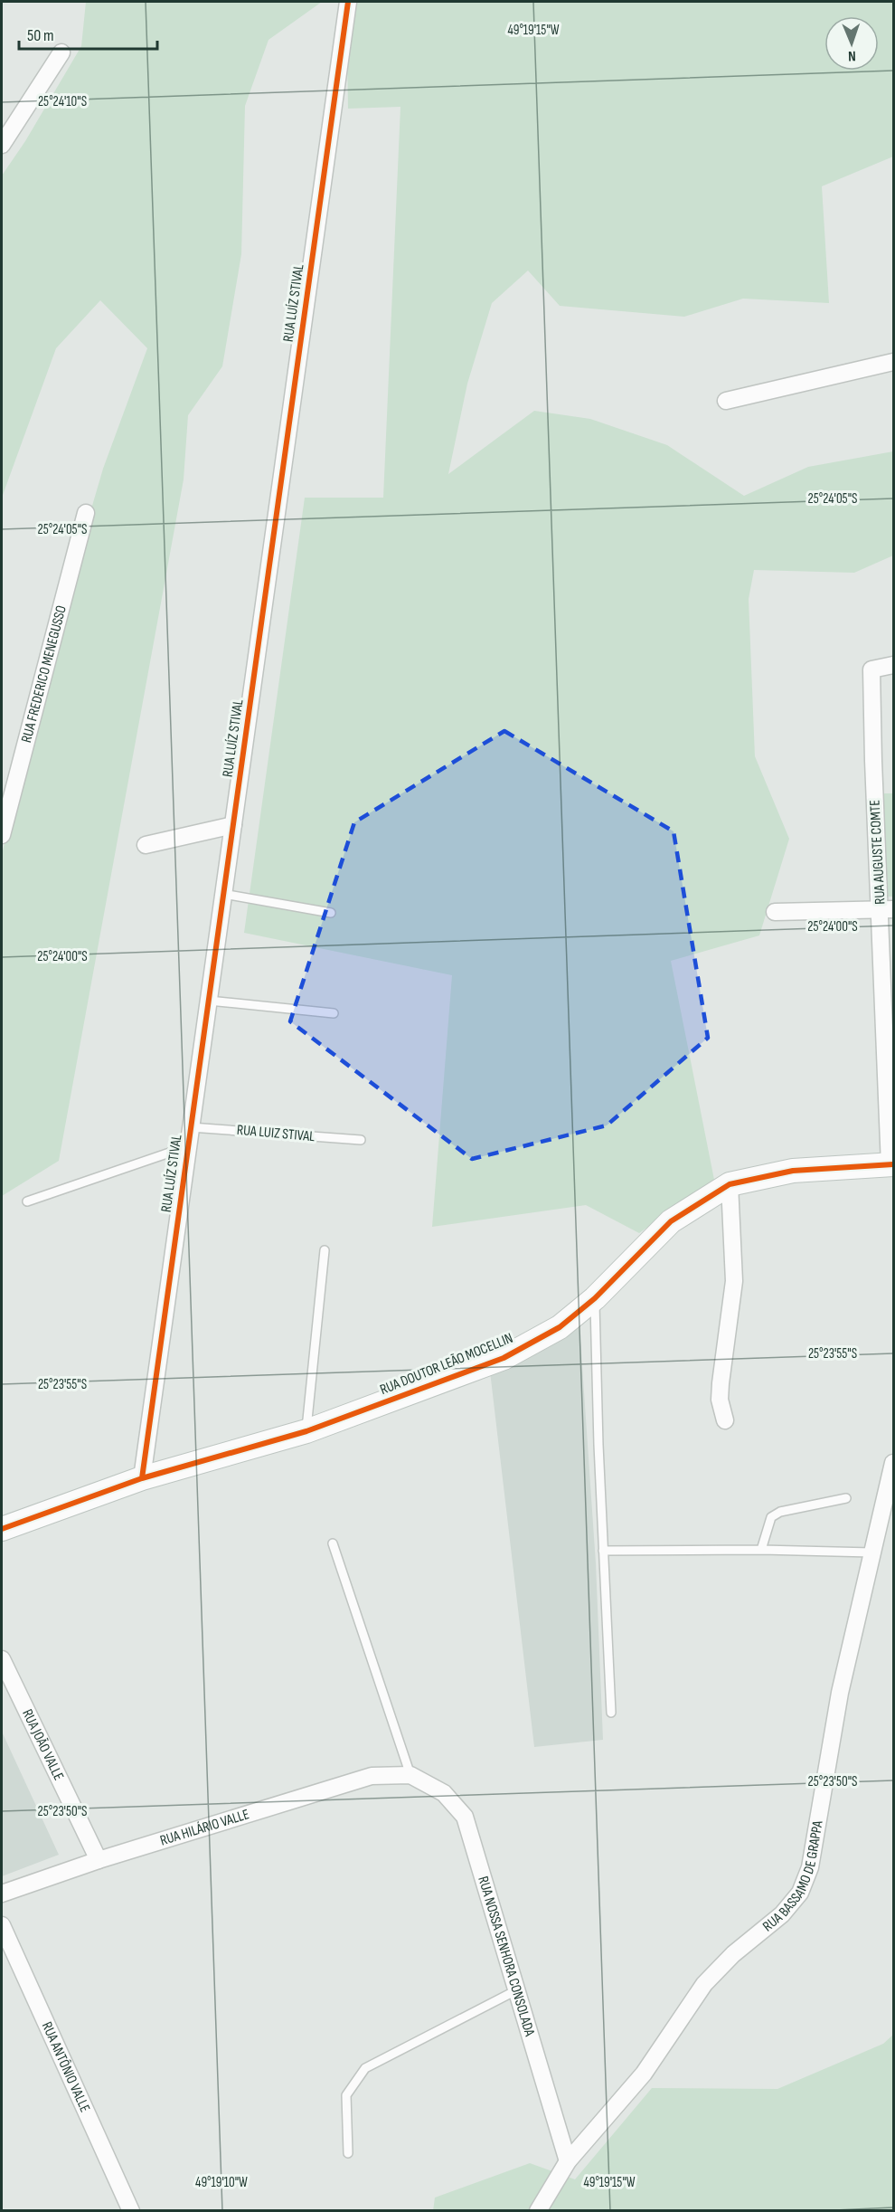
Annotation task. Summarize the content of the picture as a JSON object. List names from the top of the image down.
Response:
{
  "streets": {
    "street": [
      "RUA LUÍZ STIVAL",
      "RUA FREDERICO MENEGUSSO",
      "RUA AUGUSTE COMTE",
      "RUA DOUTOR LEÃO MOCELLIN",
      "RUA JOÃO VALLE",
      "RUA HILÁRIO VALLE",
      "RUA BASSAMO DE GRAPPA",
      "RUA NOSSA SENHORA CONSOLADA",
      "RUA ANTÔNIO VALLE"
    ],
    "lane": ["RUA LUIZ STIVAL"]
  },
  "crossings": [
    ["RUA LUÍZ STIVAL", "RUA LUIZ STIVAL"],
    ["RUA LUÍZ STIVAL", "RUA DOUTOR LEÃO MOCELLIN"],
    ["RUA AUGUSTE COMTE", "RUA DOUTOR LEÃO MOCELLIN"],
    ["RUA JOÃO VALLE", "RUA HILÁRIO VALLE"],
    ["RUA HILÁRIO VALLE", "RUA NOSSA SENHORA CONSOLADA"],
    ["RUA BASSAMO DE GRAPPA", "RUA NOSSA SENHORA CONSOLADA"]
  ],
  "scale_bar": "50 m",
  "north": "bottom",
  "coordinates": [
    "49°19'15\"W",
    "25°24'10\"S",
    "25°24'05\"S",
    "25°24'00\"S",
    "25°23'55\"S",
    "25°23'50\"S",
    "49°19'10\"W"
  ]
}
